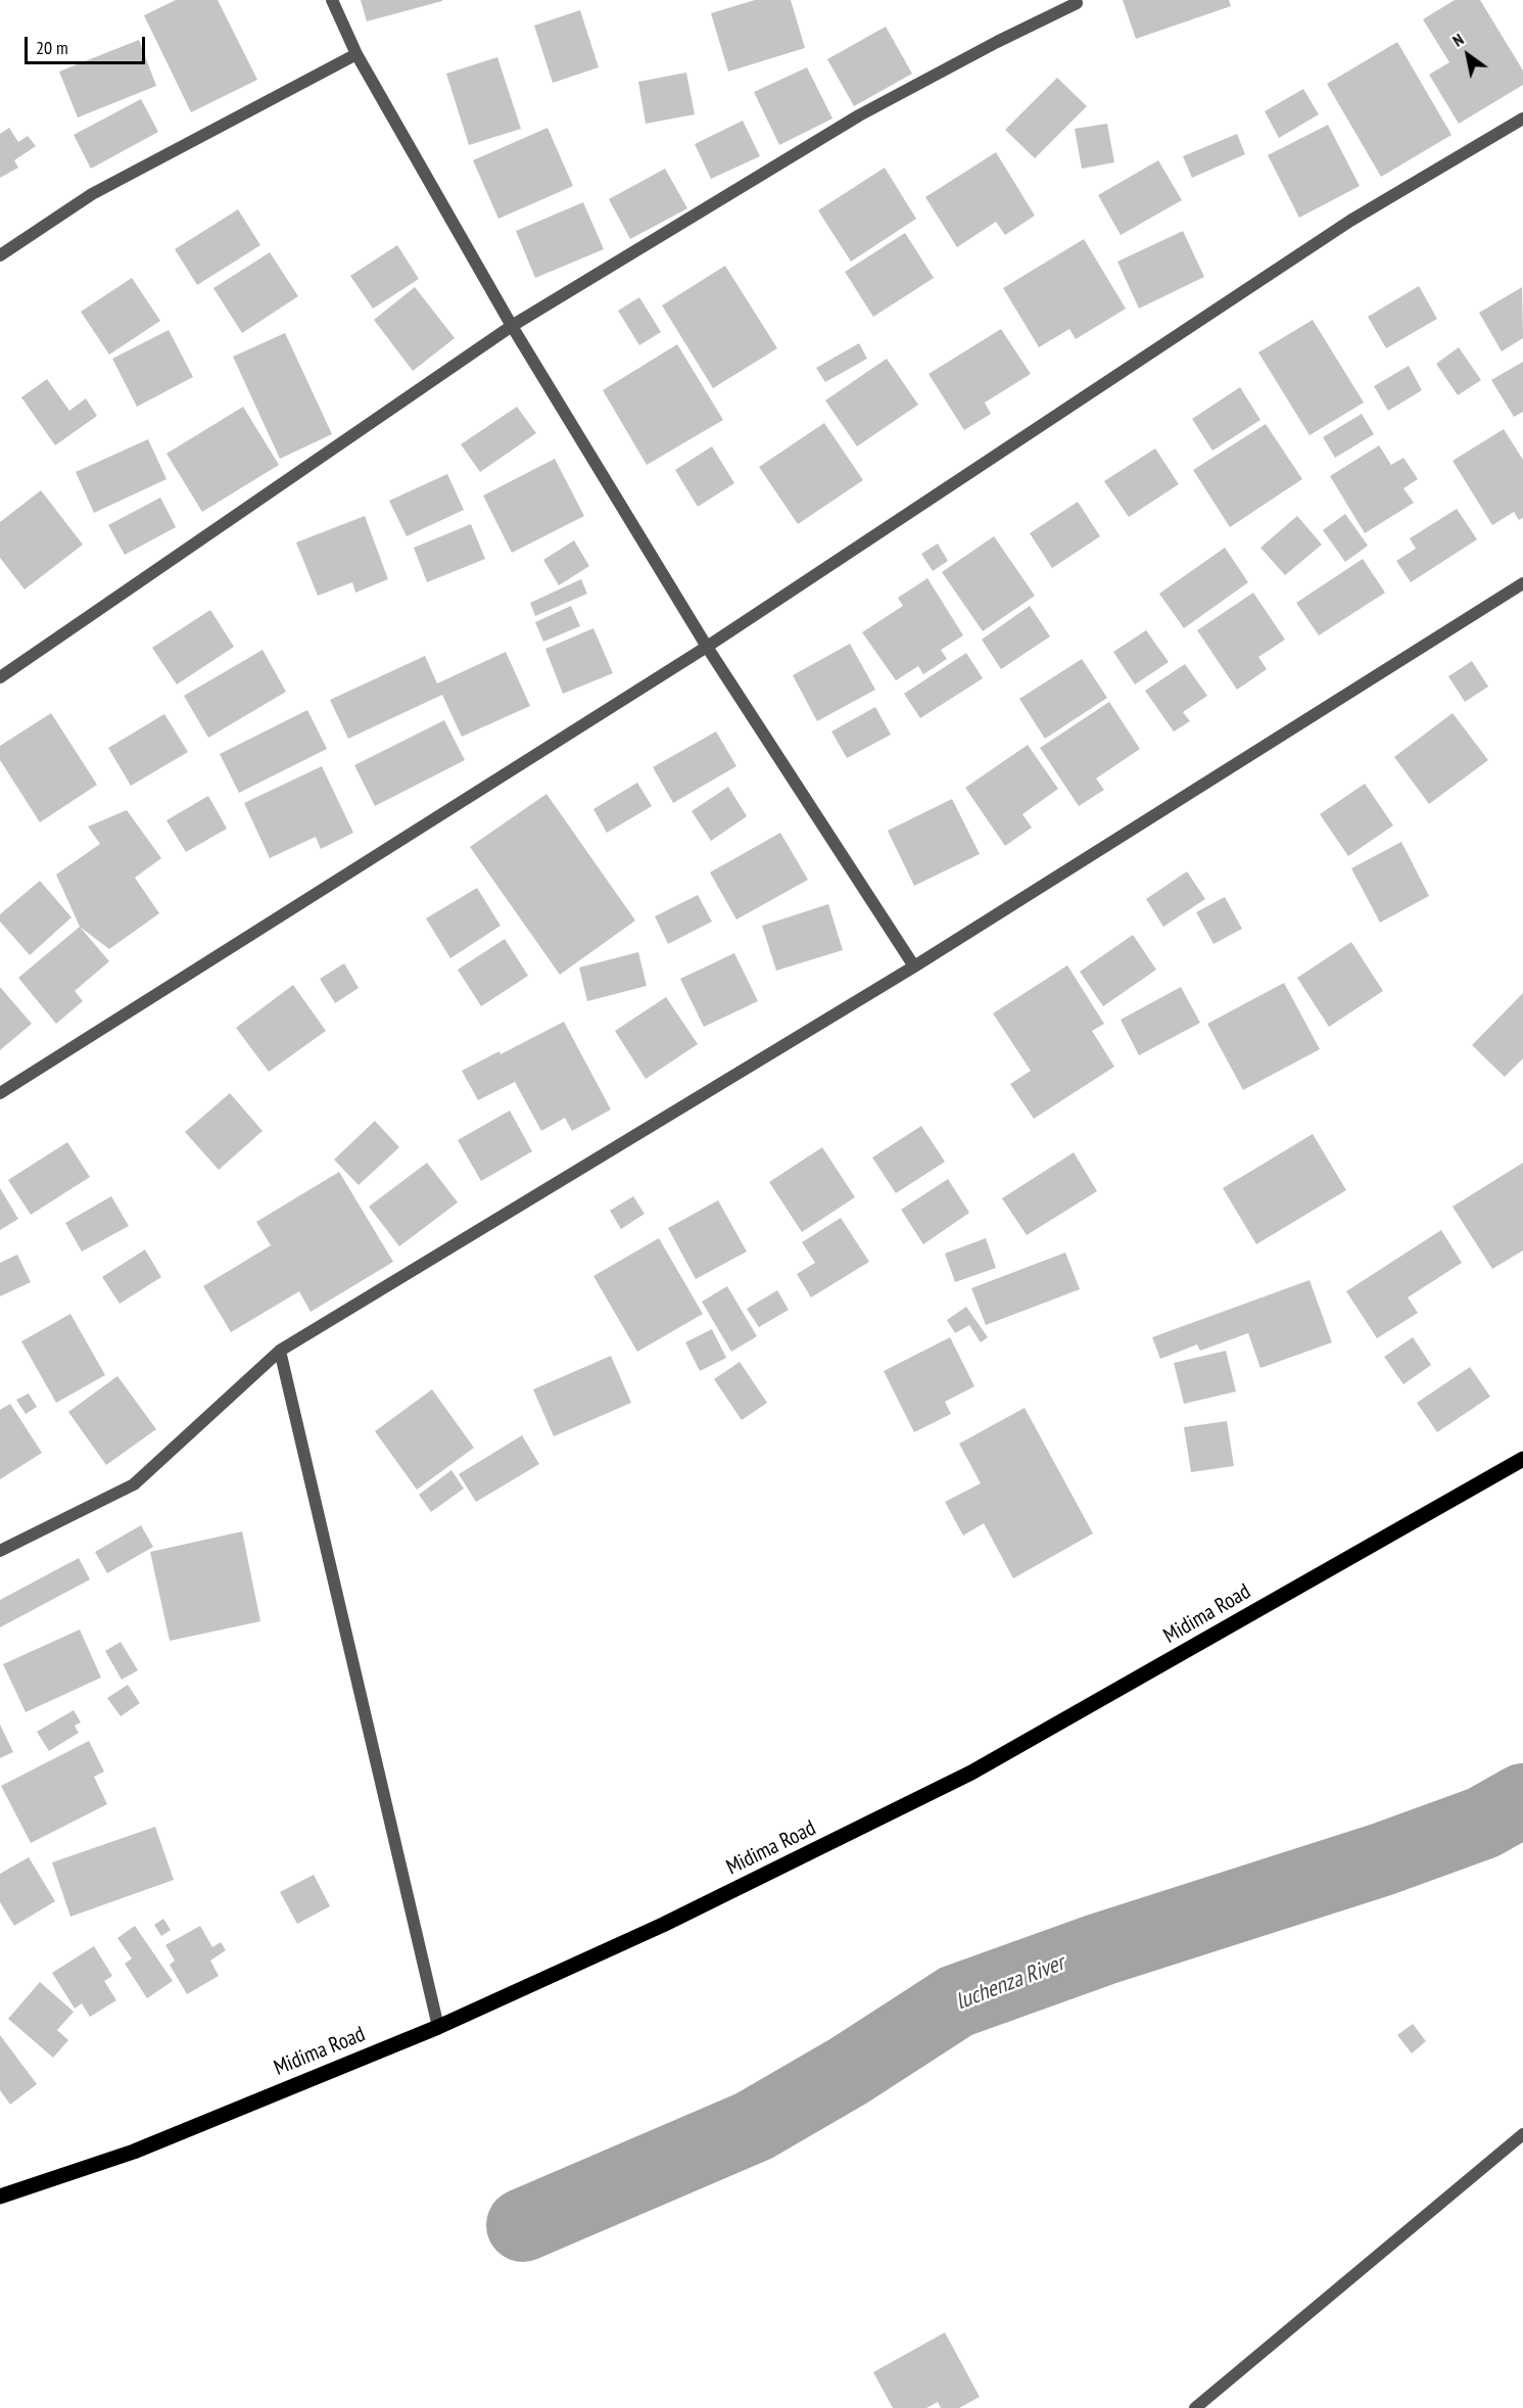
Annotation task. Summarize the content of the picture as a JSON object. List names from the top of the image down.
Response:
{
  "streets": {
    "main road": ["Midima Road"]
  },
  "water": ["luchenza River"],
  "scale_bar": "20 m",
  "north": "top left"
}
